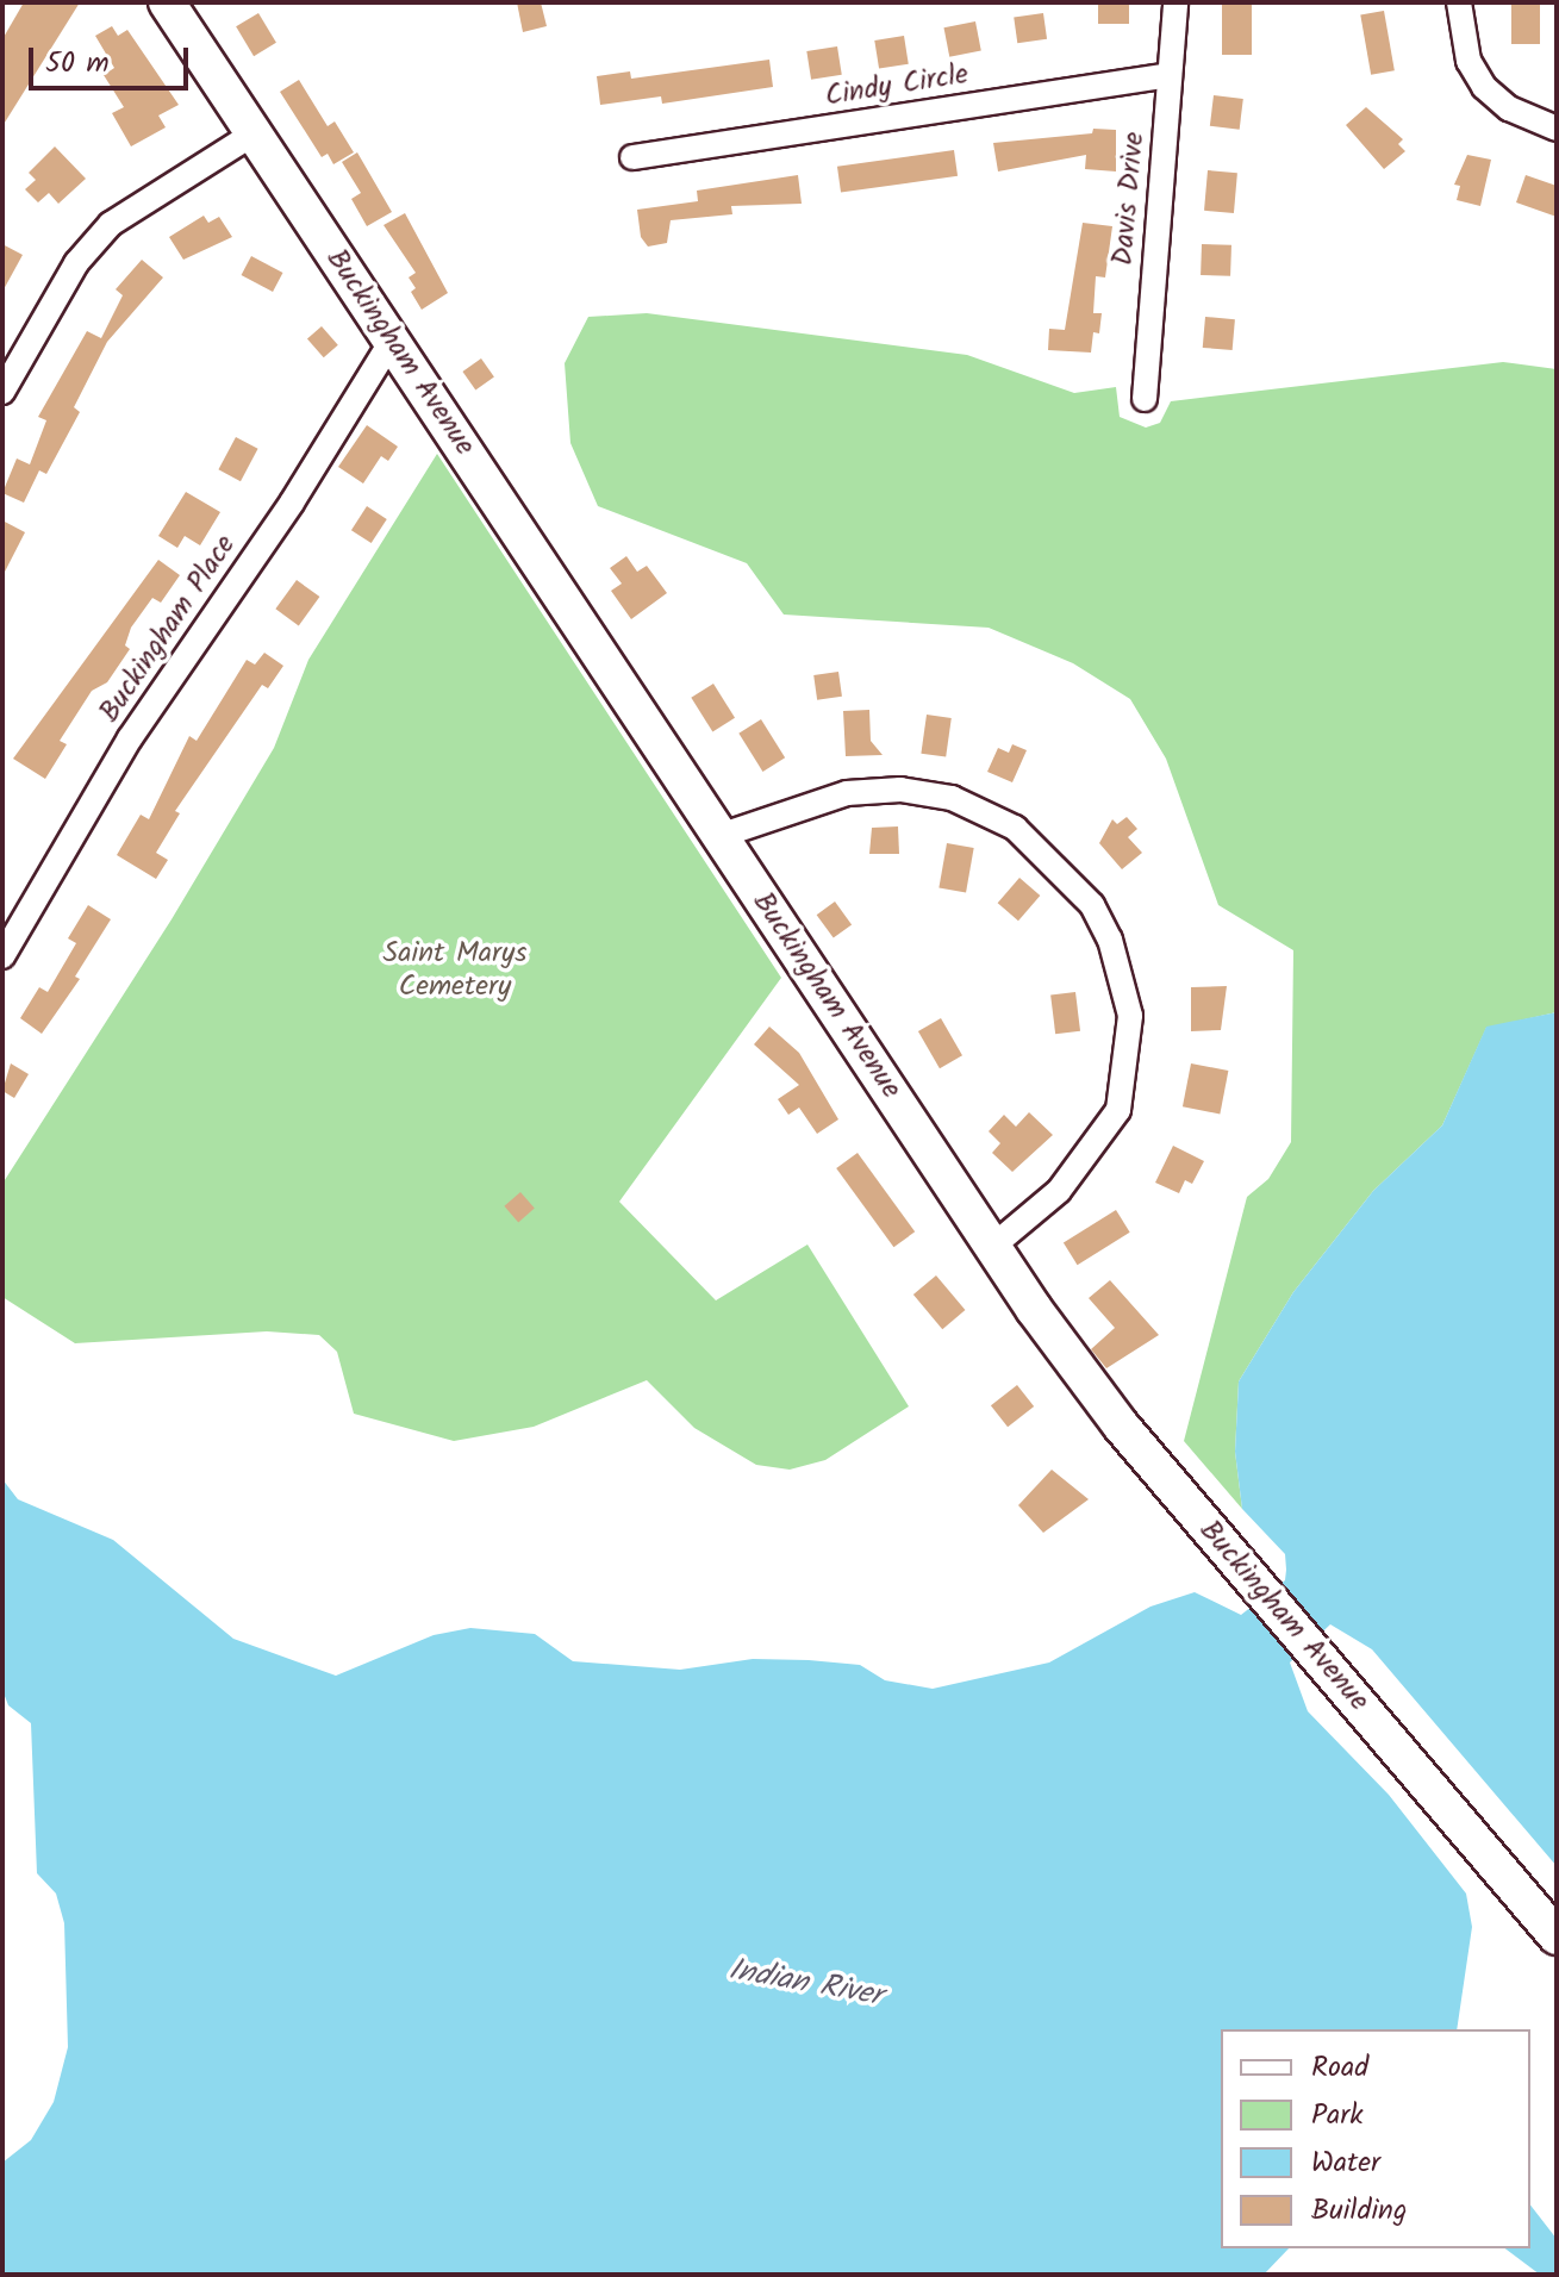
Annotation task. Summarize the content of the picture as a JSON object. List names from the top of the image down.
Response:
{
  "streets": {
    "main road": ["Buckingham Avenue"],
    "street": ["Cindy Circle", "Davis Drive", "Buckingham Place"]
  },
  "crossings": [
    ["Cindy Circle", "Davis Drive"],
    ["Buckingham Avenue", "Buckingham Place"]
  ],
  "water": ["Indian River"],
  "parks": ["Saint Marys Cemetery"],
  "legend": [
    "Road",
    "Park",
    "Water",
    "Building"
  ],
  "scale_bar": "50 m"
}
